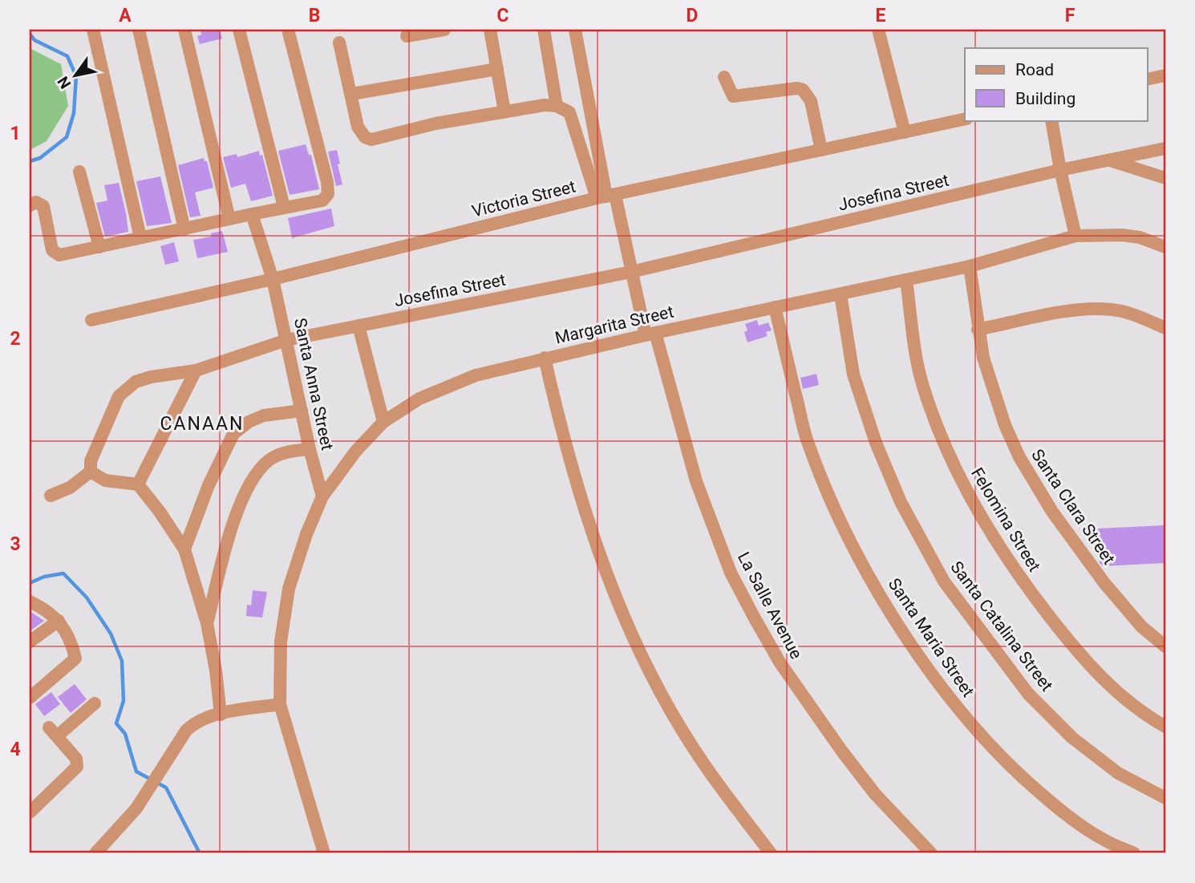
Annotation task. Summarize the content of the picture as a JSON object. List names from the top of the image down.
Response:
{
  "streets": {
    "street": [
      "Josefina Street",
      "Victoria Street",
      "Margarita Street",
      "Santa Anna Street",
      "Santa Clara Street",
      "Felomina Street",
      "La Salle Avenue",
      "Santa Catalina Street",
      "Santa Maria Street"
    ]
  },
  "crossings": [
    ["Josefina Street", "Santa Anna Street"],
    ["Josefina Street", "La Salle Avenue"],
    ["Victoria Street", "Santa Anna Street"],
    ["Victoria Street", "La Salle Avenue"],
    ["Margarita Street", "Santa Anna Street"],
    ["Margarita Street", "Santa Clara Street"],
    ["Margarita Street", "Felomina Street"],
    ["Margarita Street", "La Salle Avenue"],
    ["Margarita Street", "Santa Catalina Street"],
    ["Margarita Street", "Santa Maria Street"]
  ],
  "districts": ["CANAAN"],
  "legend": ["Road", "Building"],
  "north": "bottom left",
  "grid": {
    "columns": [
      "A",
      "B",
      "C",
      "D",
      "E",
      "F"
    ],
    "rows": [
      "1",
      "2",
      "3",
      "4"
    ]
  }
}
